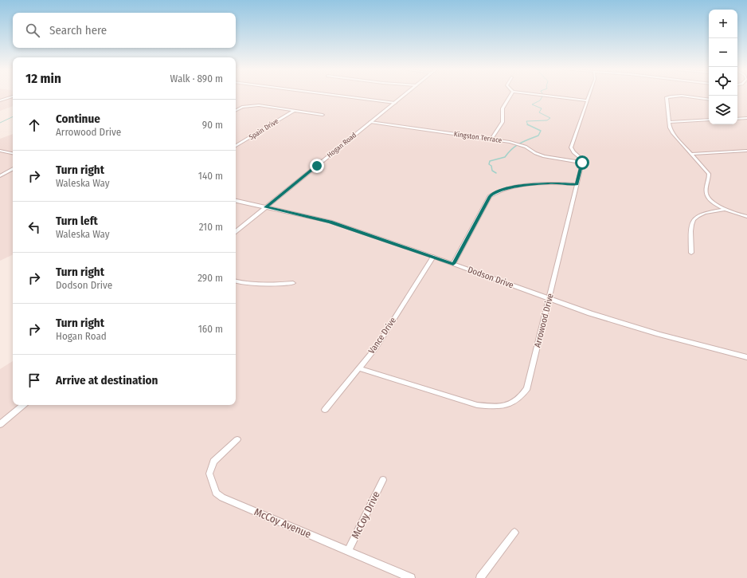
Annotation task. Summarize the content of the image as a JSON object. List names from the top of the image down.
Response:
{
  "streets": {
    "street": [
      "Spain Drive",
      "Kingston Terrace",
      "Hogan Road",
      "Dodson Drive",
      "Arrowood Drive",
      "Vance Drive",
      "McCoy Drive",
      "McCoy Avenue"
    ]
  },
  "crossings": [
    ["Kingston Terrace", "Hogan Road"],
    ["Kingston Terrace", "Arrowood Drive"],
    ["Hogan Road", "Dodson Drive"],
    ["Dodson Drive", "Arrowood Drive"],
    ["Dodson Drive", "Vance Drive"],
    ["Arrowood Drive", "Vance Drive"],
    ["McCoy Drive", "McCoy Avenue"]
  ],
  "page": {
    "map_buttons": ["+", "−"],
    "search": "Search here",
    "heading": ["12 min", "Walk · 890 m"],
    "list": [
      ["Continue", "Arrowood Drive", "90 m"],
      ["Turn right", "Waleska Way", "140 m"],
      ["Turn left", "Waleska Way", "210 m"],
      ["Turn right", "Dodson Drive", "290 m"],
      ["Turn right", "Hogan Road", "160 m"],
      "Arrive at destination"
    ]
  }
}
